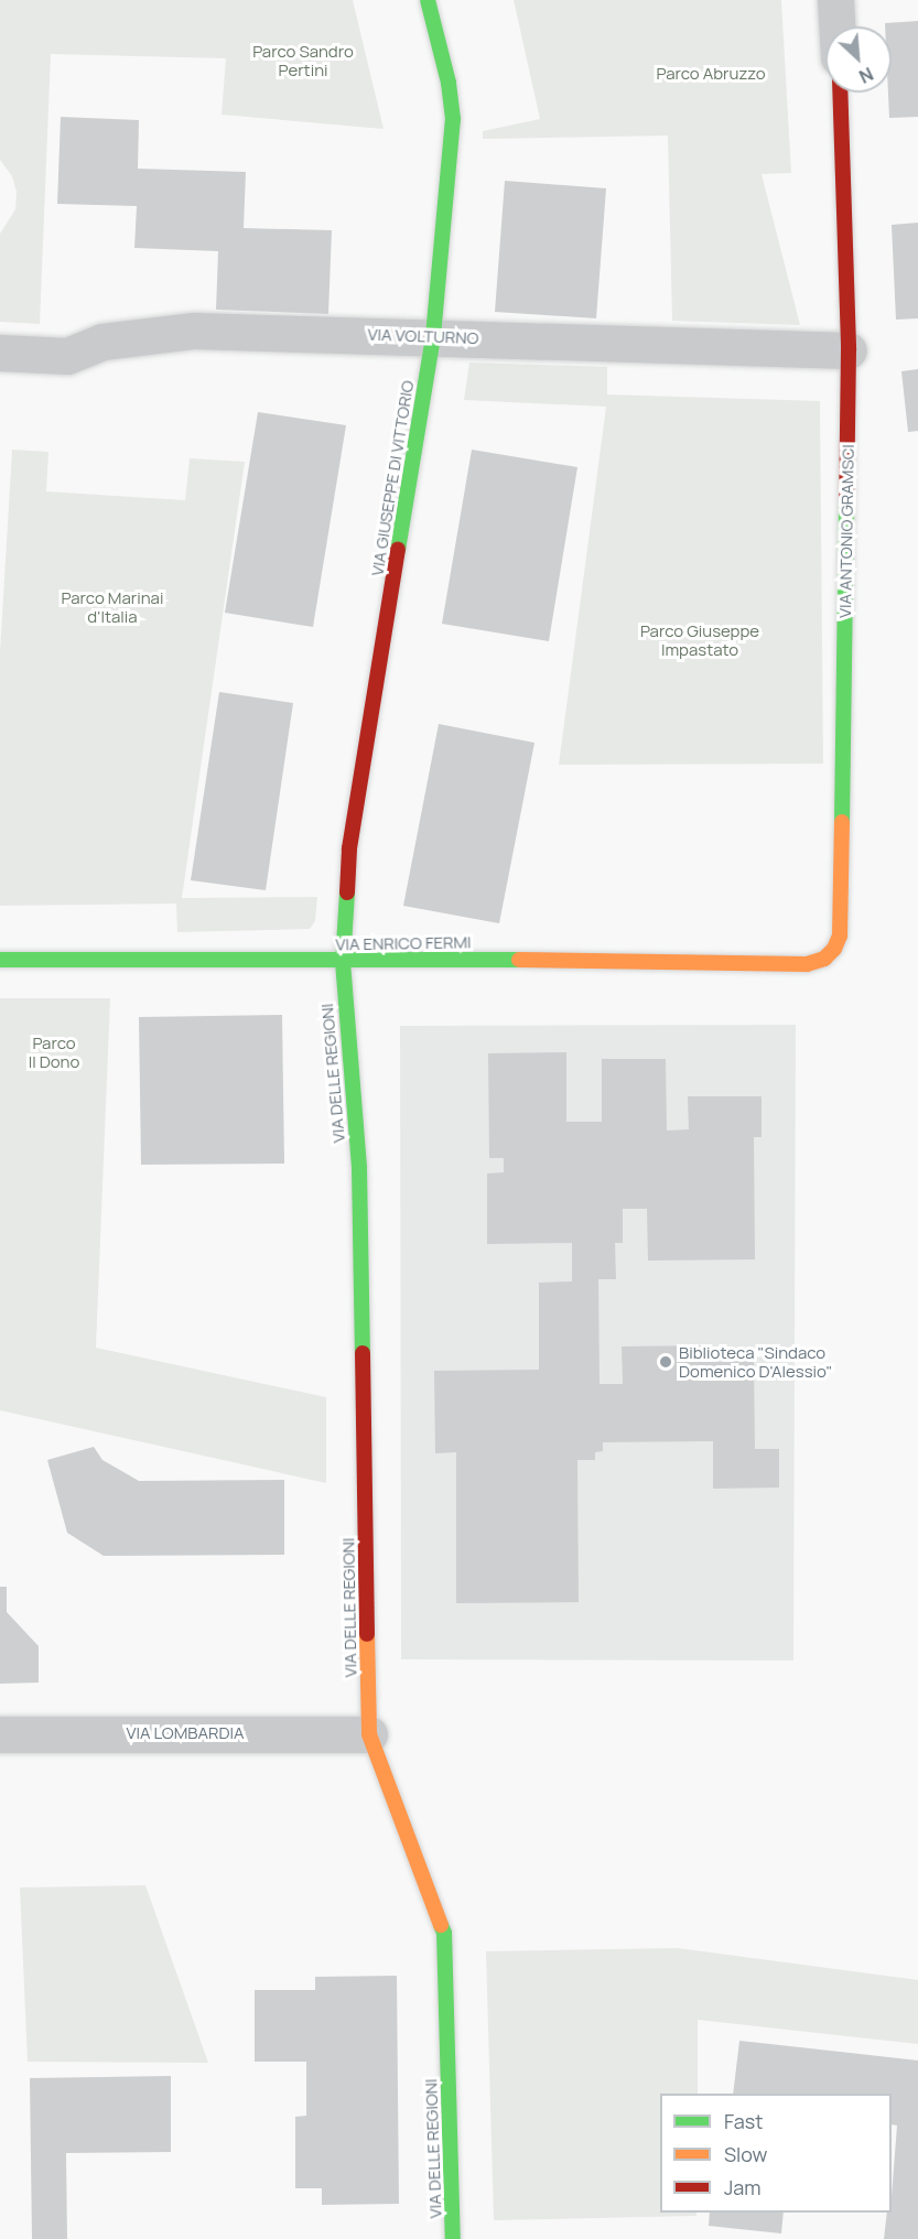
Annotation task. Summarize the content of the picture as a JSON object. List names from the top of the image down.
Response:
{
  "streets": {
    "street": [
      "VIA VOLTURNO",
      "VIA GIUSEPPE DI VITTORIO",
      "VIA ANTONIO GRAMSCI",
      "VIA ENRICO FERMI",
      "VIA DELLE REGIONI",
      "VIA LOMBARDIA"
    ]
  },
  "crossings": [
    ["VIA VOLTURNO", "VIA GIUSEPPE DI VITTORIO"],
    ["VIA VOLTURNO", "VIA ANTONIO GRAMSCI"],
    ["VIA GIUSEPPE DI VITTORIO", "VIA ENRICO FERMI"],
    ["VIA GIUSEPPE DI VITTORIO", "VIA DELLE REGIONI"],
    ["VIA ANTONIO GRAMSCI", "VIA ENRICO FERMI"],
    ["VIA ENRICO FERMI", "VIA DELLE REGIONI"],
    ["VIA DELLE REGIONI", "VIA LOMBARDIA"]
  ],
  "parks": [
    "Parco Sandro Pertini",
    "Parco Abruzzo",
    "Parco Marinai d'Italia",
    "Parco Giuseppe Impastato",
    "Parco Il Dono"
  ],
  "places": ["Biblioteca \"Sindaco Domenico D'Alessio\""],
  "legend": ["Fast", "Slow", "Jam"],
  "north": "bottom right"
}
